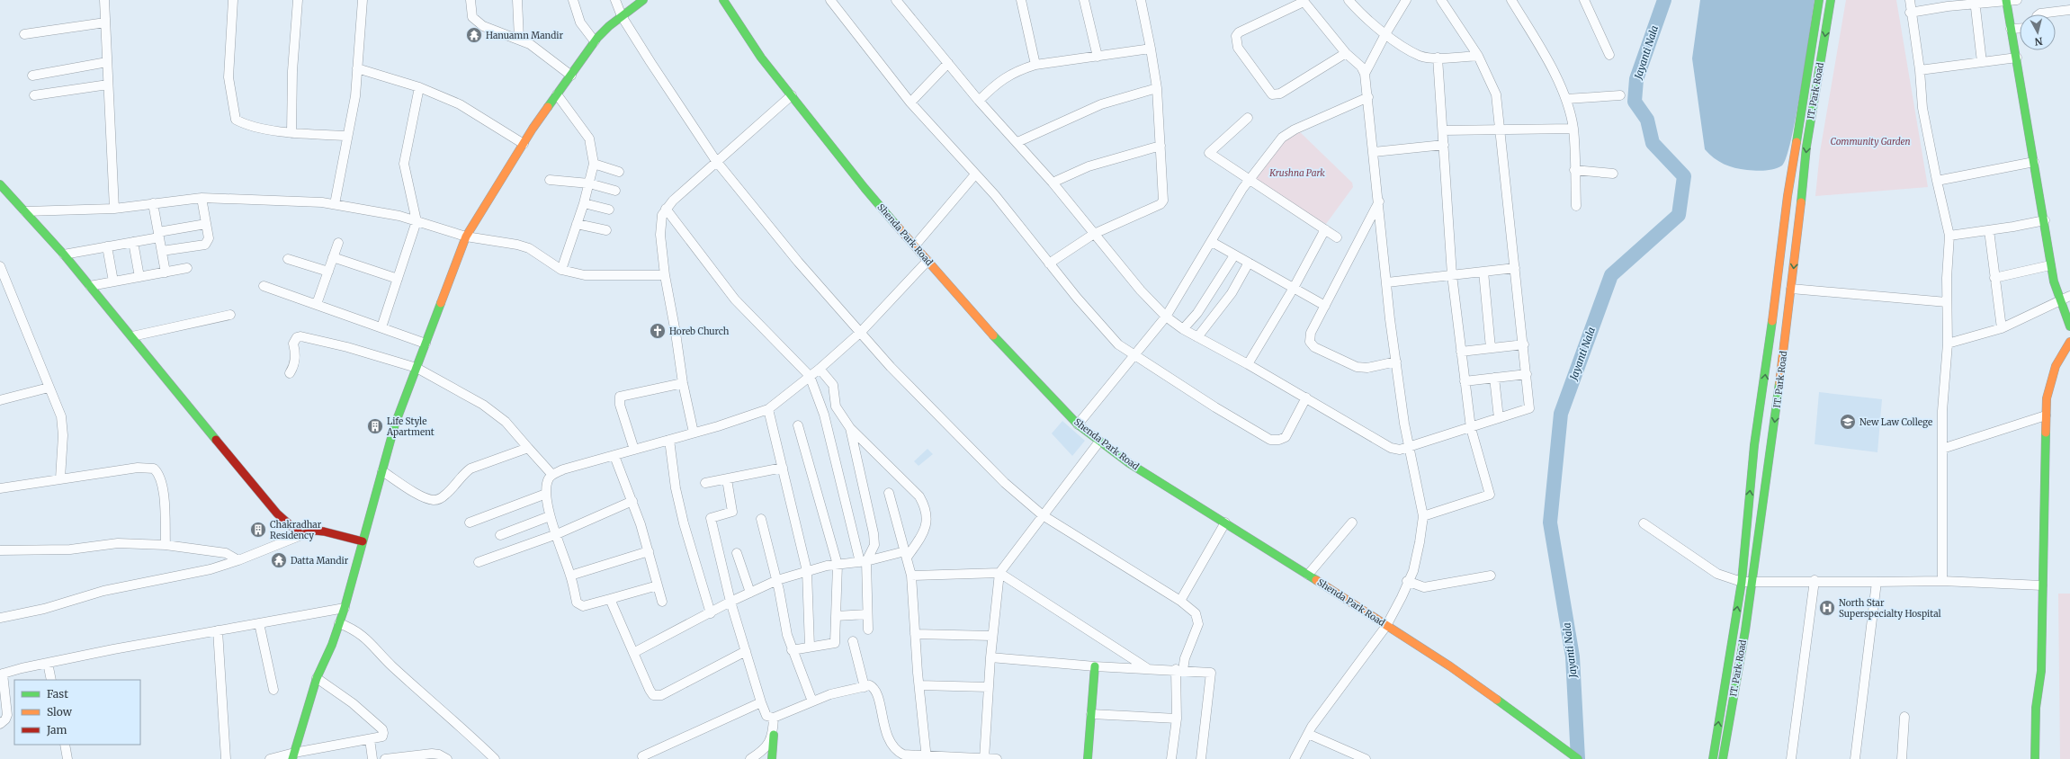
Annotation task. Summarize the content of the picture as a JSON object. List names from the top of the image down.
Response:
{
  "streets": {
    "main road": ["IT. Park Road", "Shenda Park Road"]
  },
  "water": ["Jayanti Nala"],
  "parks": ["Community Garden", "Krushna Park"],
  "places": {
    "temple": ["Hanuamn Mandir", "Datta Mandir"],
    "church": ["Horeb Church"],
    "school or university": ["New Law College"],
    "building": ["Life Style Apartment", "Chakradhar Residency"],
    "hospital": ["North Star Superspecialty Hospital"]
  },
  "legend": ["Fast", "Slow", "Jam"],
  "north": "bottom"
}
